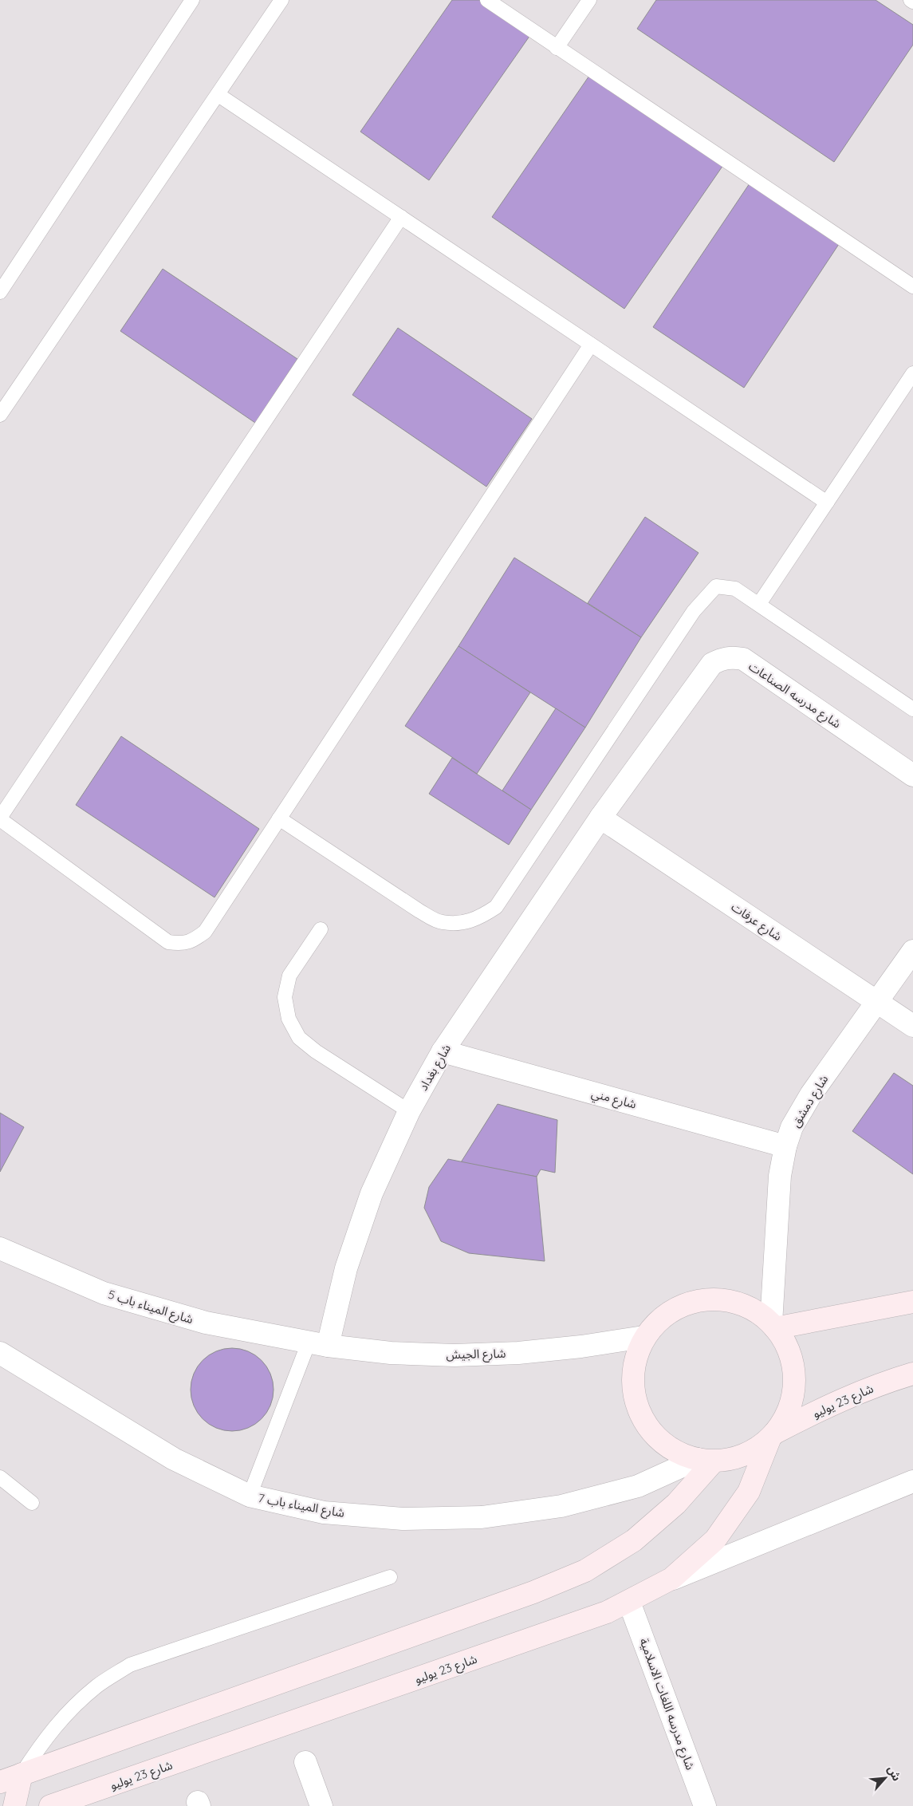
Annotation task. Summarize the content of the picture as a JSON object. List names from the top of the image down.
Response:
{
  "streets": {
    "main road": ["شارع 23 يوليو"],
    "street": [
      "شارع مدرسه الصناعات",
      "شارع عرفات",
      "شارع بغداد",
      "شارع مني",
      "شارع دمشق",
      "شارع الميناء باب 5",
      "شارع الجيش",
      "شارع الميناء باب 7",
      "شارع مدرسه اللغات الاسلامية"
    ]
  },
  "crossings": [
    ["شارع مدرسه الصناعات", "شارع عرفات"],
    ["شارع مدرسه الصناعات", "شارع بغداد"],
    ["شارع عرفات", "شارع بغداد"],
    ["شارع عرفات", "شارع دمشق"],
    ["شارع بغداد", "شارع مني"],
    ["شارع بغداد", "شارع الميناء باب 5"],
    ["شارع بغداد", "شارع الجيش"],
    ["شارع مني", "شارع دمشق"],
    ["شارع الميناء باب 5", "شارع الجيش"],
    ["شارع 23 يوليو", "شارع مدرسه اللغات الاسلامية"]
  ],
  "north": "top right"
}
